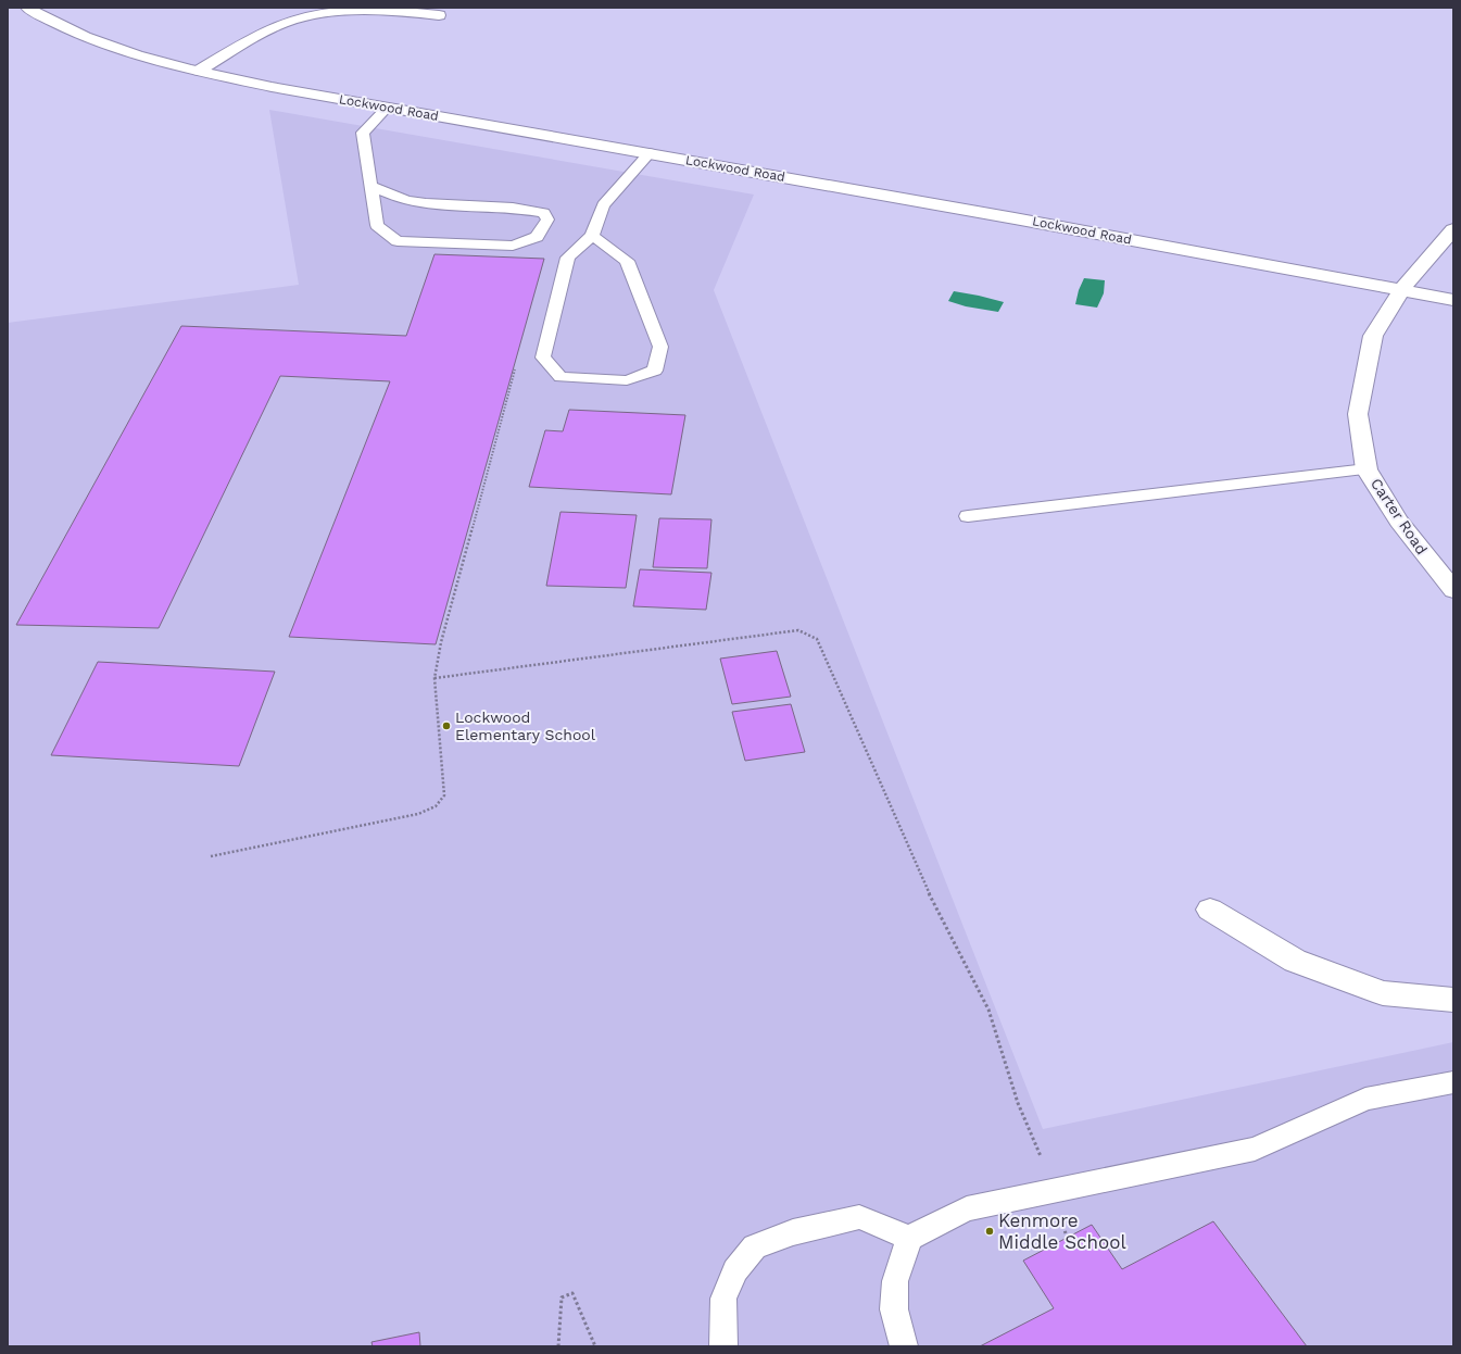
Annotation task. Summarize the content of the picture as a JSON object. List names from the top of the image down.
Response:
{
  "streets": {
    "street": ["Lockwood Road", "Carter Road"]
  },
  "crossings": [
    ["Lockwood Road", "Carter Road"]
  ],
  "places": ["Lockwood Elementary School", "Kenmore Middle School"]
}
